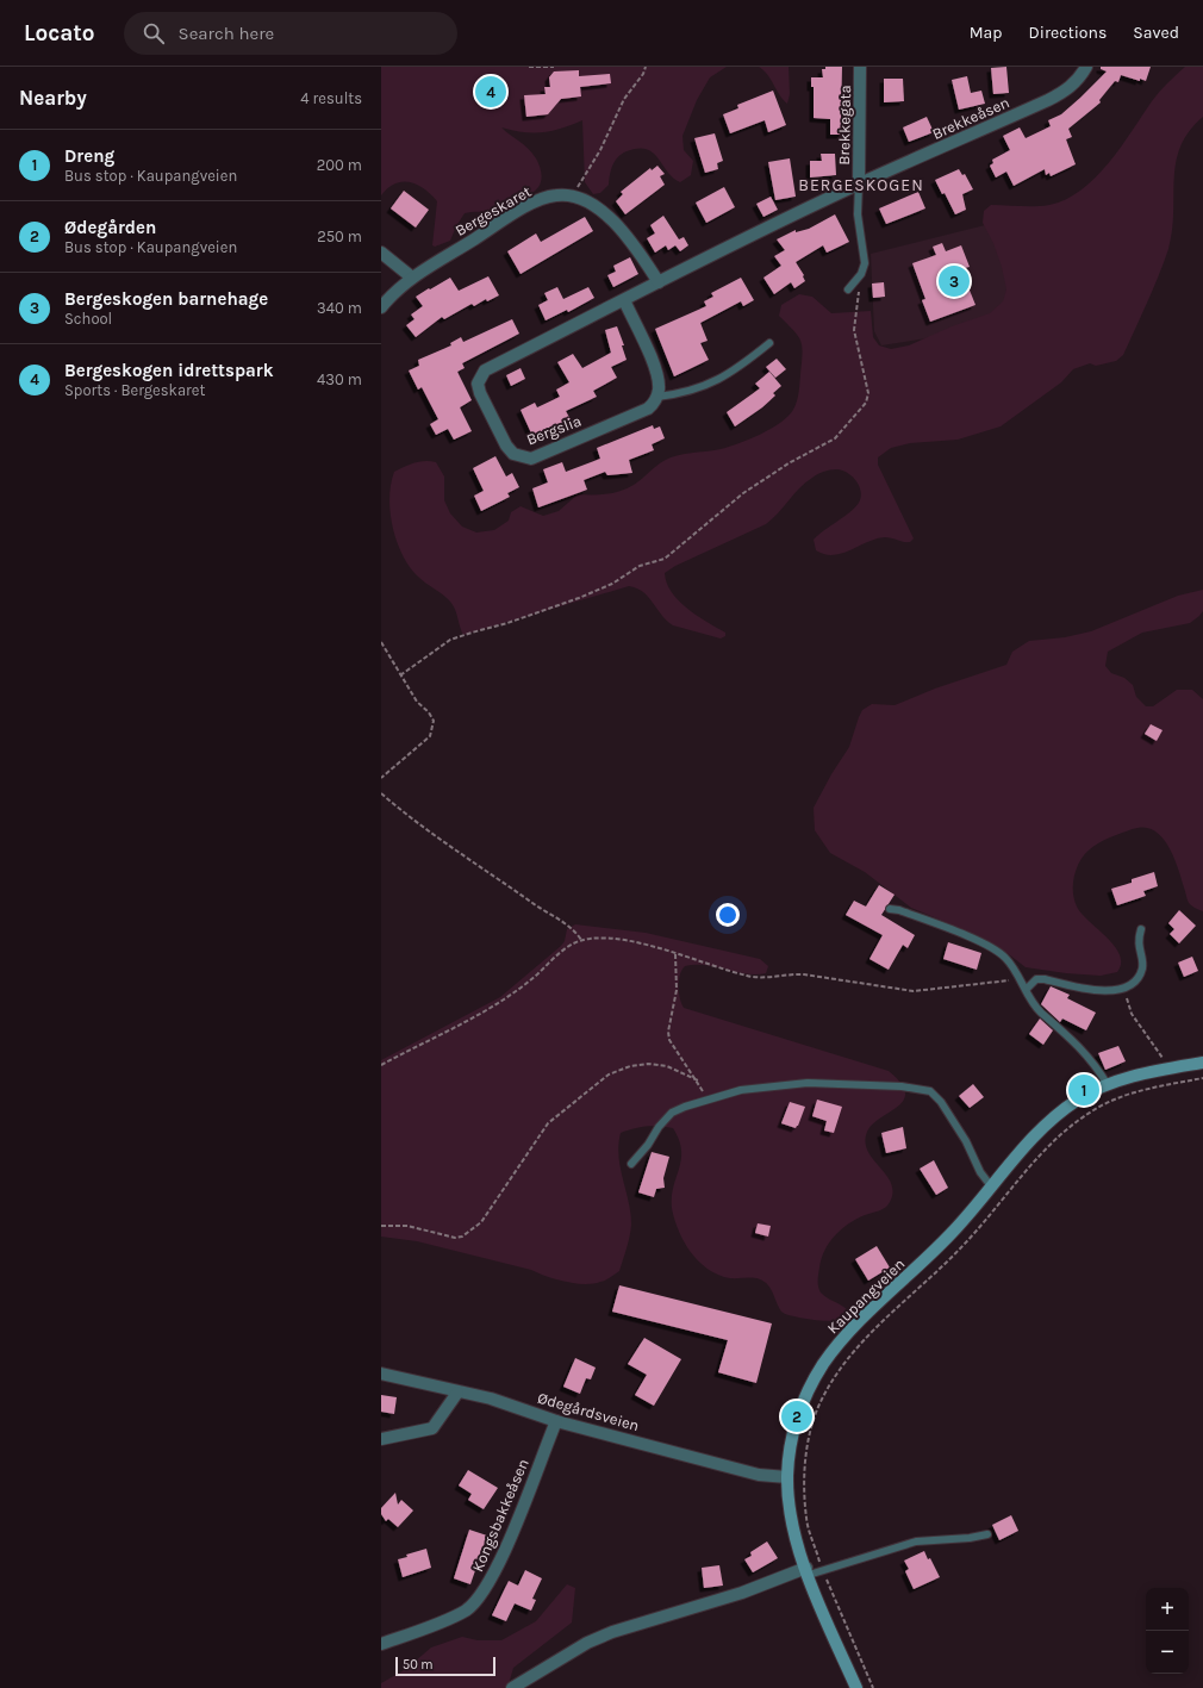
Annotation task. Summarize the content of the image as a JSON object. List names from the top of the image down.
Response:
{
  "streets": {
    "main road": ["Kaupangveien"],
    "street": [
      "Brekkeåsen",
      "Brekkegata",
      "Bergeskaret",
      "Bergslia",
      "Ødegårdsveien",
      "Kongsbakkeåsen"
    ]
  },
  "crossings": [
    ["Brekkeåsen", "Brekkegata"],
    ["Brekkeåsen", "Bergslia"],
    ["Brekkegata", "Bergslia"],
    ["Kaupangveien", "Ødegårdsveien"],
    ["Ødegårdsveien", "Kongsbakkeåsen"]
  ],
  "districts": ["BERGESKOGEN"],
  "scale_bar": "50 m",
  "page": {
    "header": "Locato",
    "search": "Search here",
    "nav": ["Map", "Directions", "Saved"],
    "heading": ["Nearby", "4 results"],
    "pins": [
      "4",
      "3",
      "1",
      "2"
    ],
    "list": [
      {
        "mark": "1",
        "name": "Dreng",
        "note": "Bus stop · Kaupangveien",
        "value": "200 m"
      },
      {
        "mark": "2",
        "name": "Ødegården",
        "note": "Bus stop · Kaupangveien",
        "value": "250 m"
      },
      {
        "mark": "3",
        "name": "Bergeskogen barnehage",
        "note": "School",
        "value": "340 m"
      },
      {
        "mark": "4",
        "name": "Bergeskogen idrettspark",
        "note": "Sports · Bergeskaret",
        "value": "430 m"
      }
    ],
    "map_buttons": ["+", "−"],
    "scale": "50 m"
  }
}
